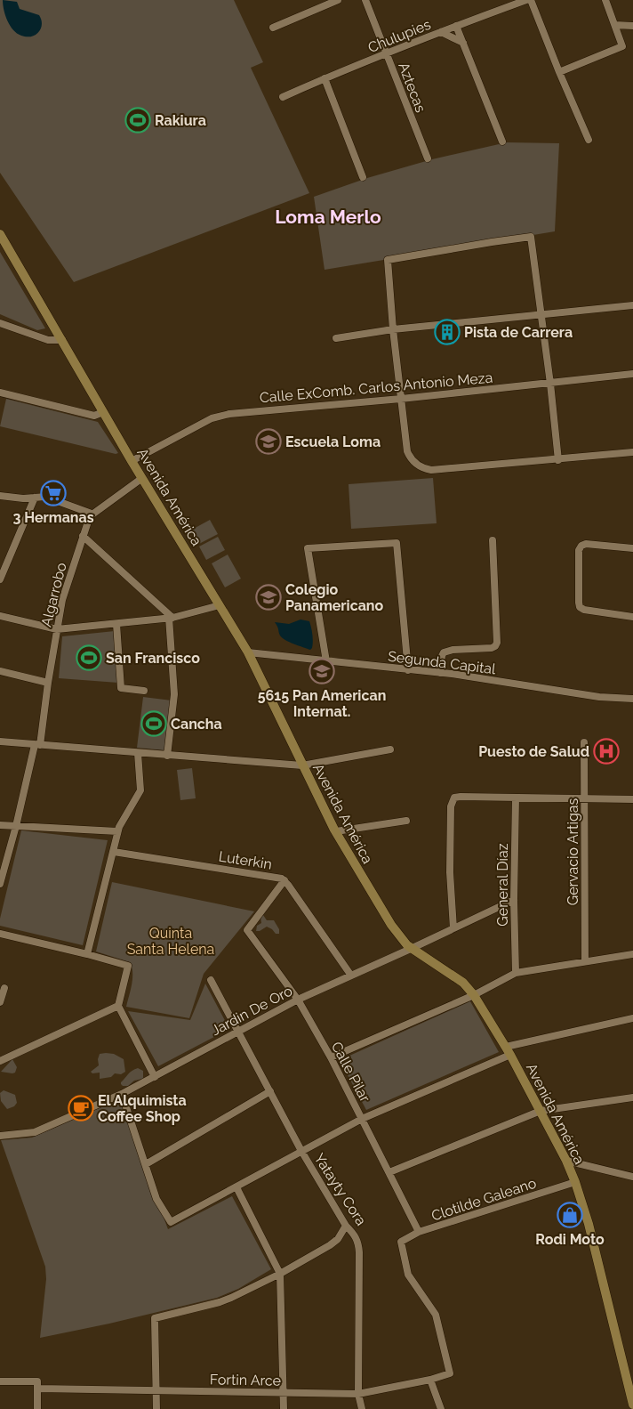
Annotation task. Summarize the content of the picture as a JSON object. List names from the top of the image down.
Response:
{
  "streets": {
    "main road": ["Avenida América"],
    "street": [
      "Chulupies",
      "Aztecas",
      "Calle ExComb. Carlos Antonio Meza",
      "Algarrobo",
      "Segunda Capital",
      "Gervacio Artigas",
      "Luterkin",
      "General Díaz",
      "Jardin De Oro",
      "Calle Pilar",
      "Yatayty Cora",
      "Clotilde Galeano",
      "Fortin Arce"
    ]
  },
  "crossings": [
    ["Chulupies", "Aztecas"],
    ["Calle ExComb. Carlos Antonio Meza", "Avenida América"],
    ["Avenida América", "Segunda Capital"],
    ["Avenida América", "Jardin De Oro"],
    ["Avenida América", "Clotilde Galeano"],
    ["Luterkin", "Jardin De Oro"],
    ["Luterkin", "Calle Pilar"],
    ["General Díaz", "Jardin De Oro"],
    ["Jardin De Oro", "Calle Pilar"],
    ["Jardin De Oro", "Yatayty Cora"],
    ["Calle Pilar", "Clotilde Galeano"],
    ["Yatayty Cora", "Fortin Arce"],
    ["Clotilde Galeano", "Fortin Arce"]
  ],
  "districts": ["Loma Merlo"],
  "parks": ["Quinta Santa Helena"],
  "places": {
    "sports": ["Rakiura", "San Francisco", "Cancha"],
    "building": ["Pista de Carrera"],
    "school or university": ["Escuela Loma", "Colegio Panamericano", "5615 Pan American Internat."],
    "supermarket": ["3 Hermanas"],
    "hospital": ["Puesto de Salud"],
    "cafe": ["El Alquimista Coffee Shop"],
    "shop": ["Rodi Moto"]
  }
}
